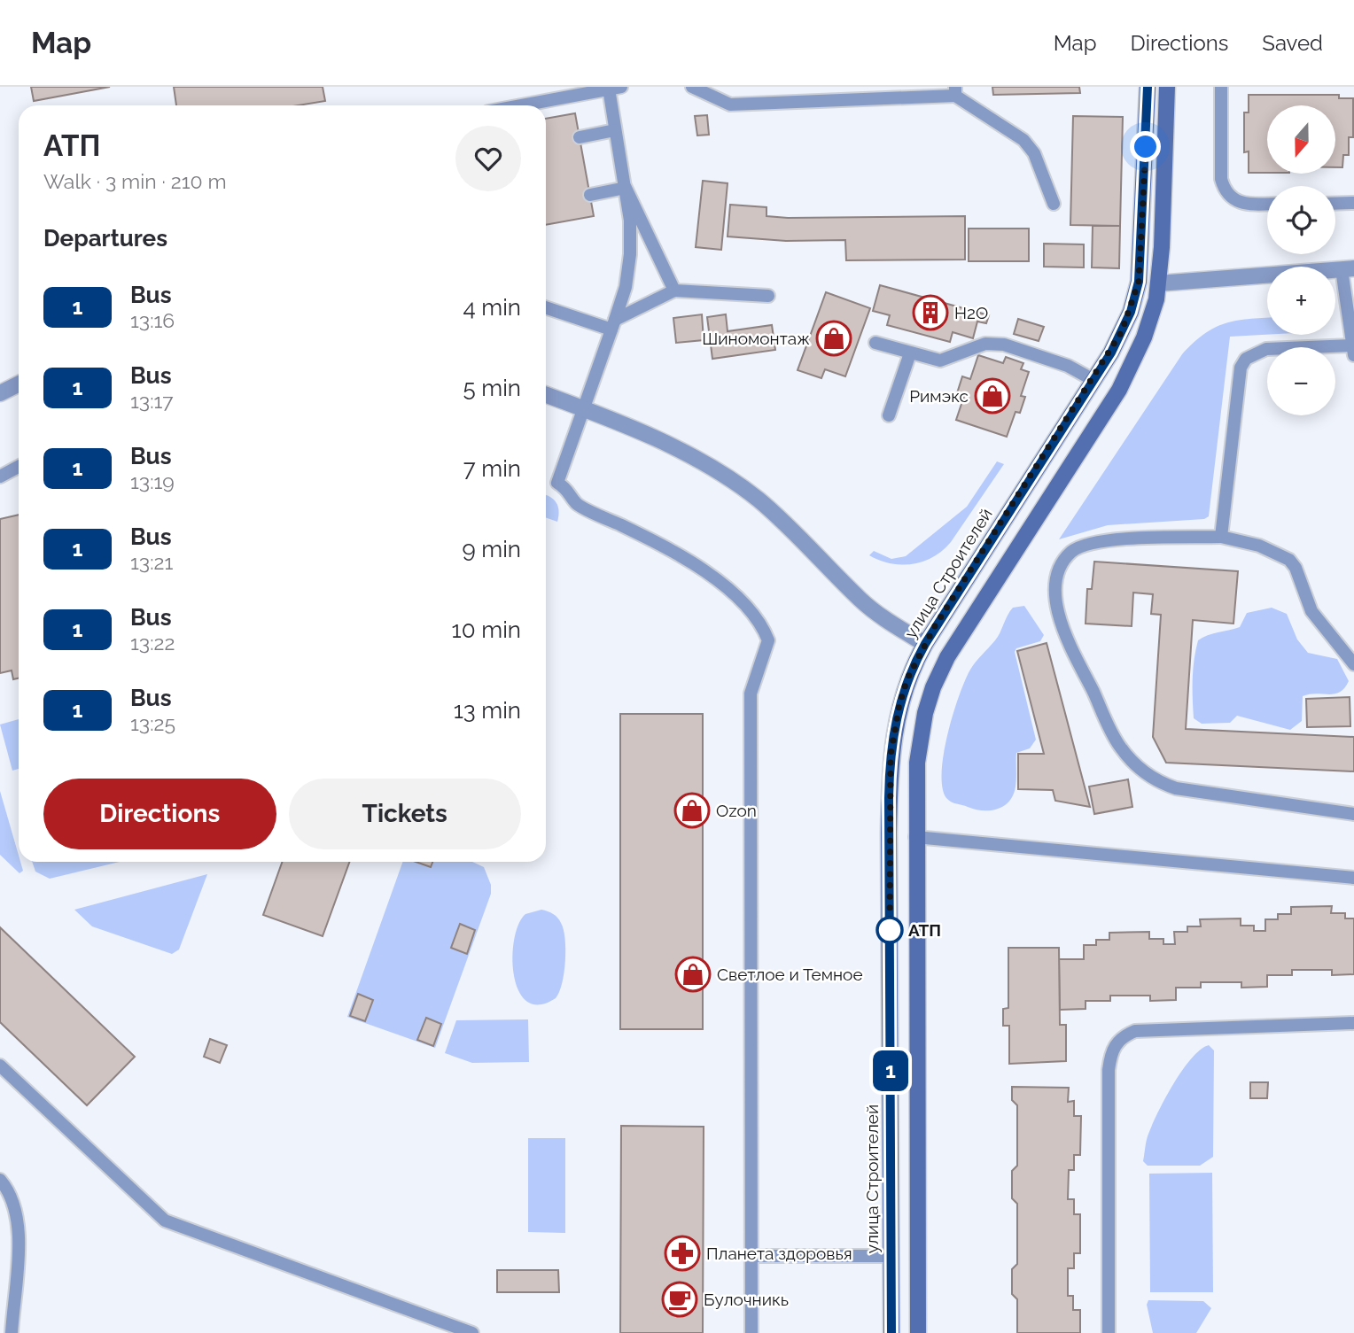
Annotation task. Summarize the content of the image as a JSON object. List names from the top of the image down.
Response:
{
  "streets": {
    "main road": ["улица Строителей"]
  },
  "places": {
    "building": ["H2O"],
    "shop": [
      "Шиномонтаж",
      "Римэкс",
      "Ozon",
      "Светлое и Темное"
    ],
    "other": ["АТП"],
    "pharmacy": ["Планета здоровья"],
    "cafe": ["Булочникь"]
  },
  "lines": ["bus line 1"],
  "north": "bottom",
  "page": {
    "header": "Map",
    "nav": ["Map", "Directions", "Saved"],
    "on_map": "1",
    "map_buttons": ["+", "−"],
    "heading": [
      ["АТП", "Walk · 3 min · 210 m"],
      "Departures"
    ],
    "list": [
      {
        "mark": "1",
        "name": "Bus",
        "note": "13:16",
        "value": "4 min"
      },
      {
        "mark": "1",
        "name": "Bus",
        "note": "13:17",
        "value": "5 min"
      },
      {
        "mark": "1",
        "name": "Bus",
        "note": "13:19",
        "value": "7 min"
      },
      {
        "mark": "1",
        "name": "Bus",
        "note": "13:21",
        "value": "9 min"
      },
      {
        "mark": "1",
        "name": "Bus",
        "note": "13:22",
        "value": "10 min"
      },
      {
        "mark": "1",
        "name": "Bus",
        "note": "13:25",
        "value": "13 min"
      }
    ],
    "buttons": ["Directions", "Tickets"]
  }
}
